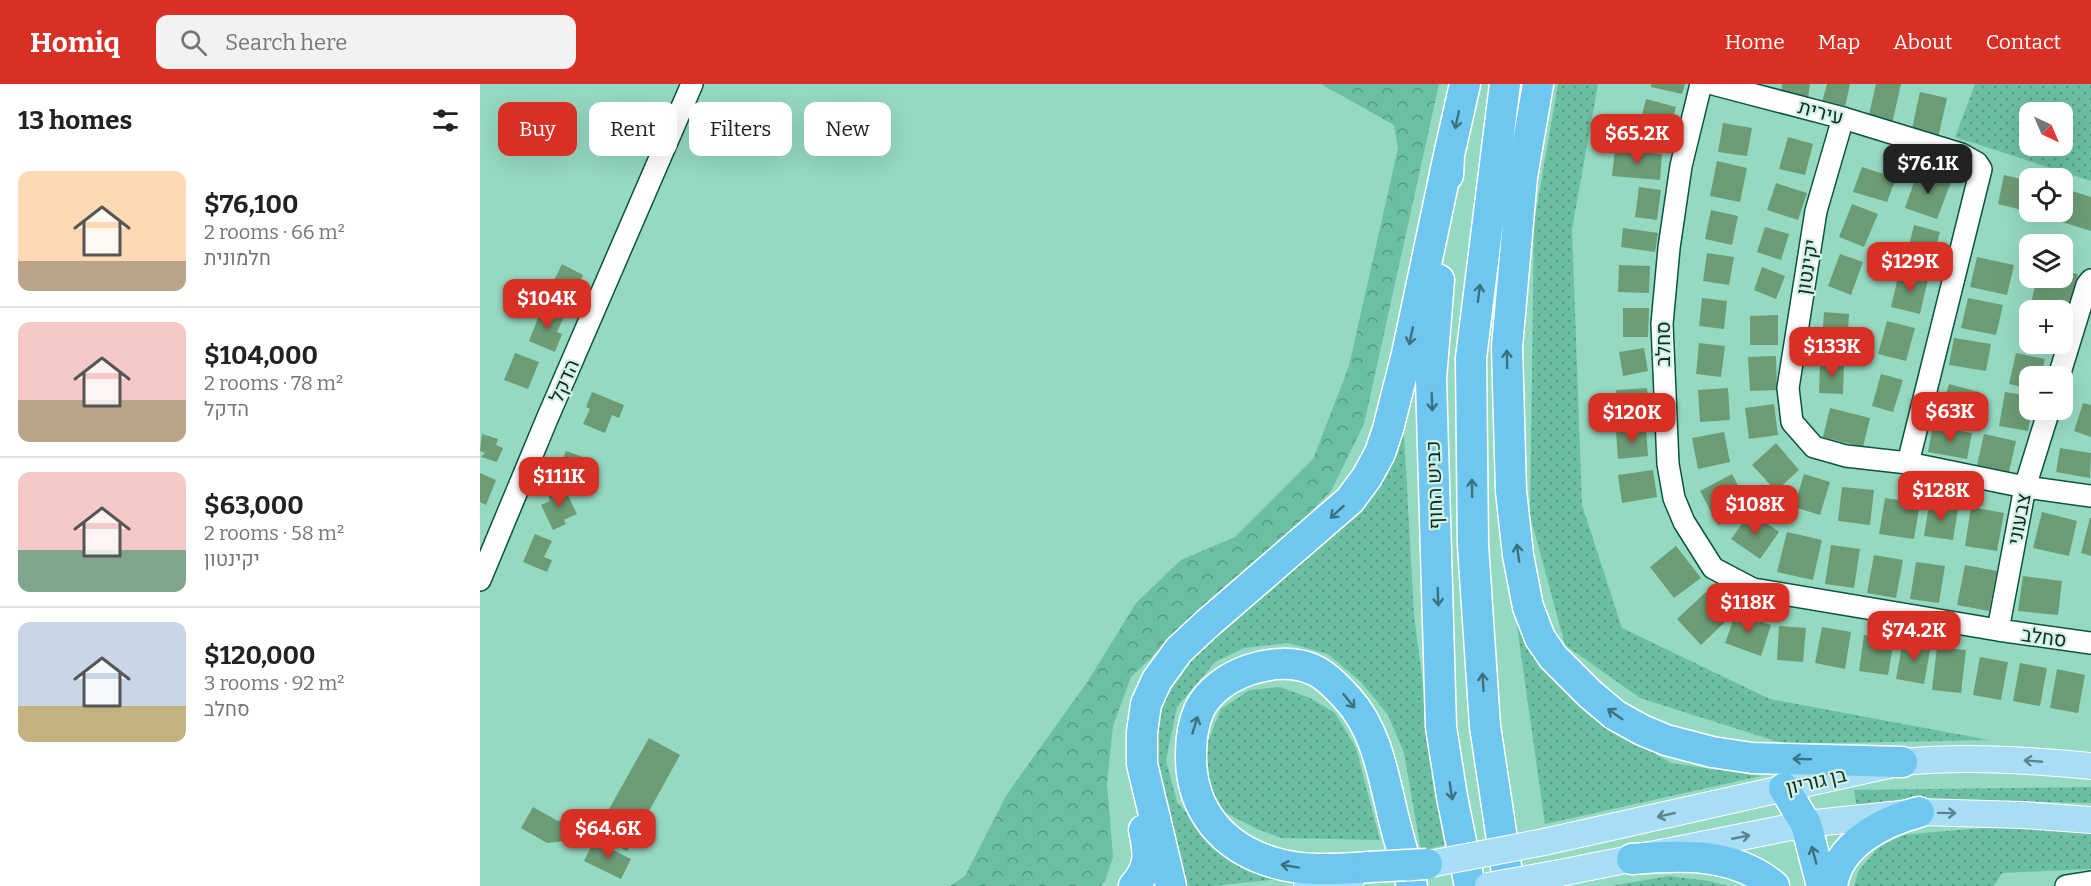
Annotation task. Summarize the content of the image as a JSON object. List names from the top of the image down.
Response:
{
  "streets": {
    "highway": ["כביש החוף"],
    "main road": ["בן גוריון"],
    "street": [
      "עירית",
      "יקינטון",
      "סחלב",
      "הדקל",
      "צבעוני"
    ]
  },
  "crossings": [
    ["עירית", "יקינטון"],
    ["יקינטון", "צבעוני"],
    ["סחלב", "צבעוני"]
  ],
  "north": "bottom right",
  "page": {
    "header": "Homiq",
    "search": "Search here",
    "nav": [
      "Home",
      "Map",
      "About",
      "Contact"
    ],
    "heading": "13 homes",
    "map_buttons": ["+", "−"],
    "chip": [
      "Buy",
      "Rent",
      "Filters",
      "New"
    ],
    "price": [
      "$65.2K",
      "$76.1K",
      "$129K",
      "$104K",
      "$133K",
      "$63K",
      "$120K",
      "$111K",
      "$128K",
      "$108K",
      "$118K",
      "$74.2K",
      "$64.6K"
    ],
    "list": [
      {
        "name": "$76,100",
        "note": "2 rooms · 66 m² · חלמונית"
      },
      {
        "name": "$104,000",
        "note": "2 rooms · 78 m² · הדקל"
      },
      {
        "name": "$63,000",
        "note": "2 rooms · 58 m² · יקינטון"
      },
      {
        "name": "$120,000",
        "note": "3 rooms · 92 m² · סחלב"
      }
    ]
  }
}
